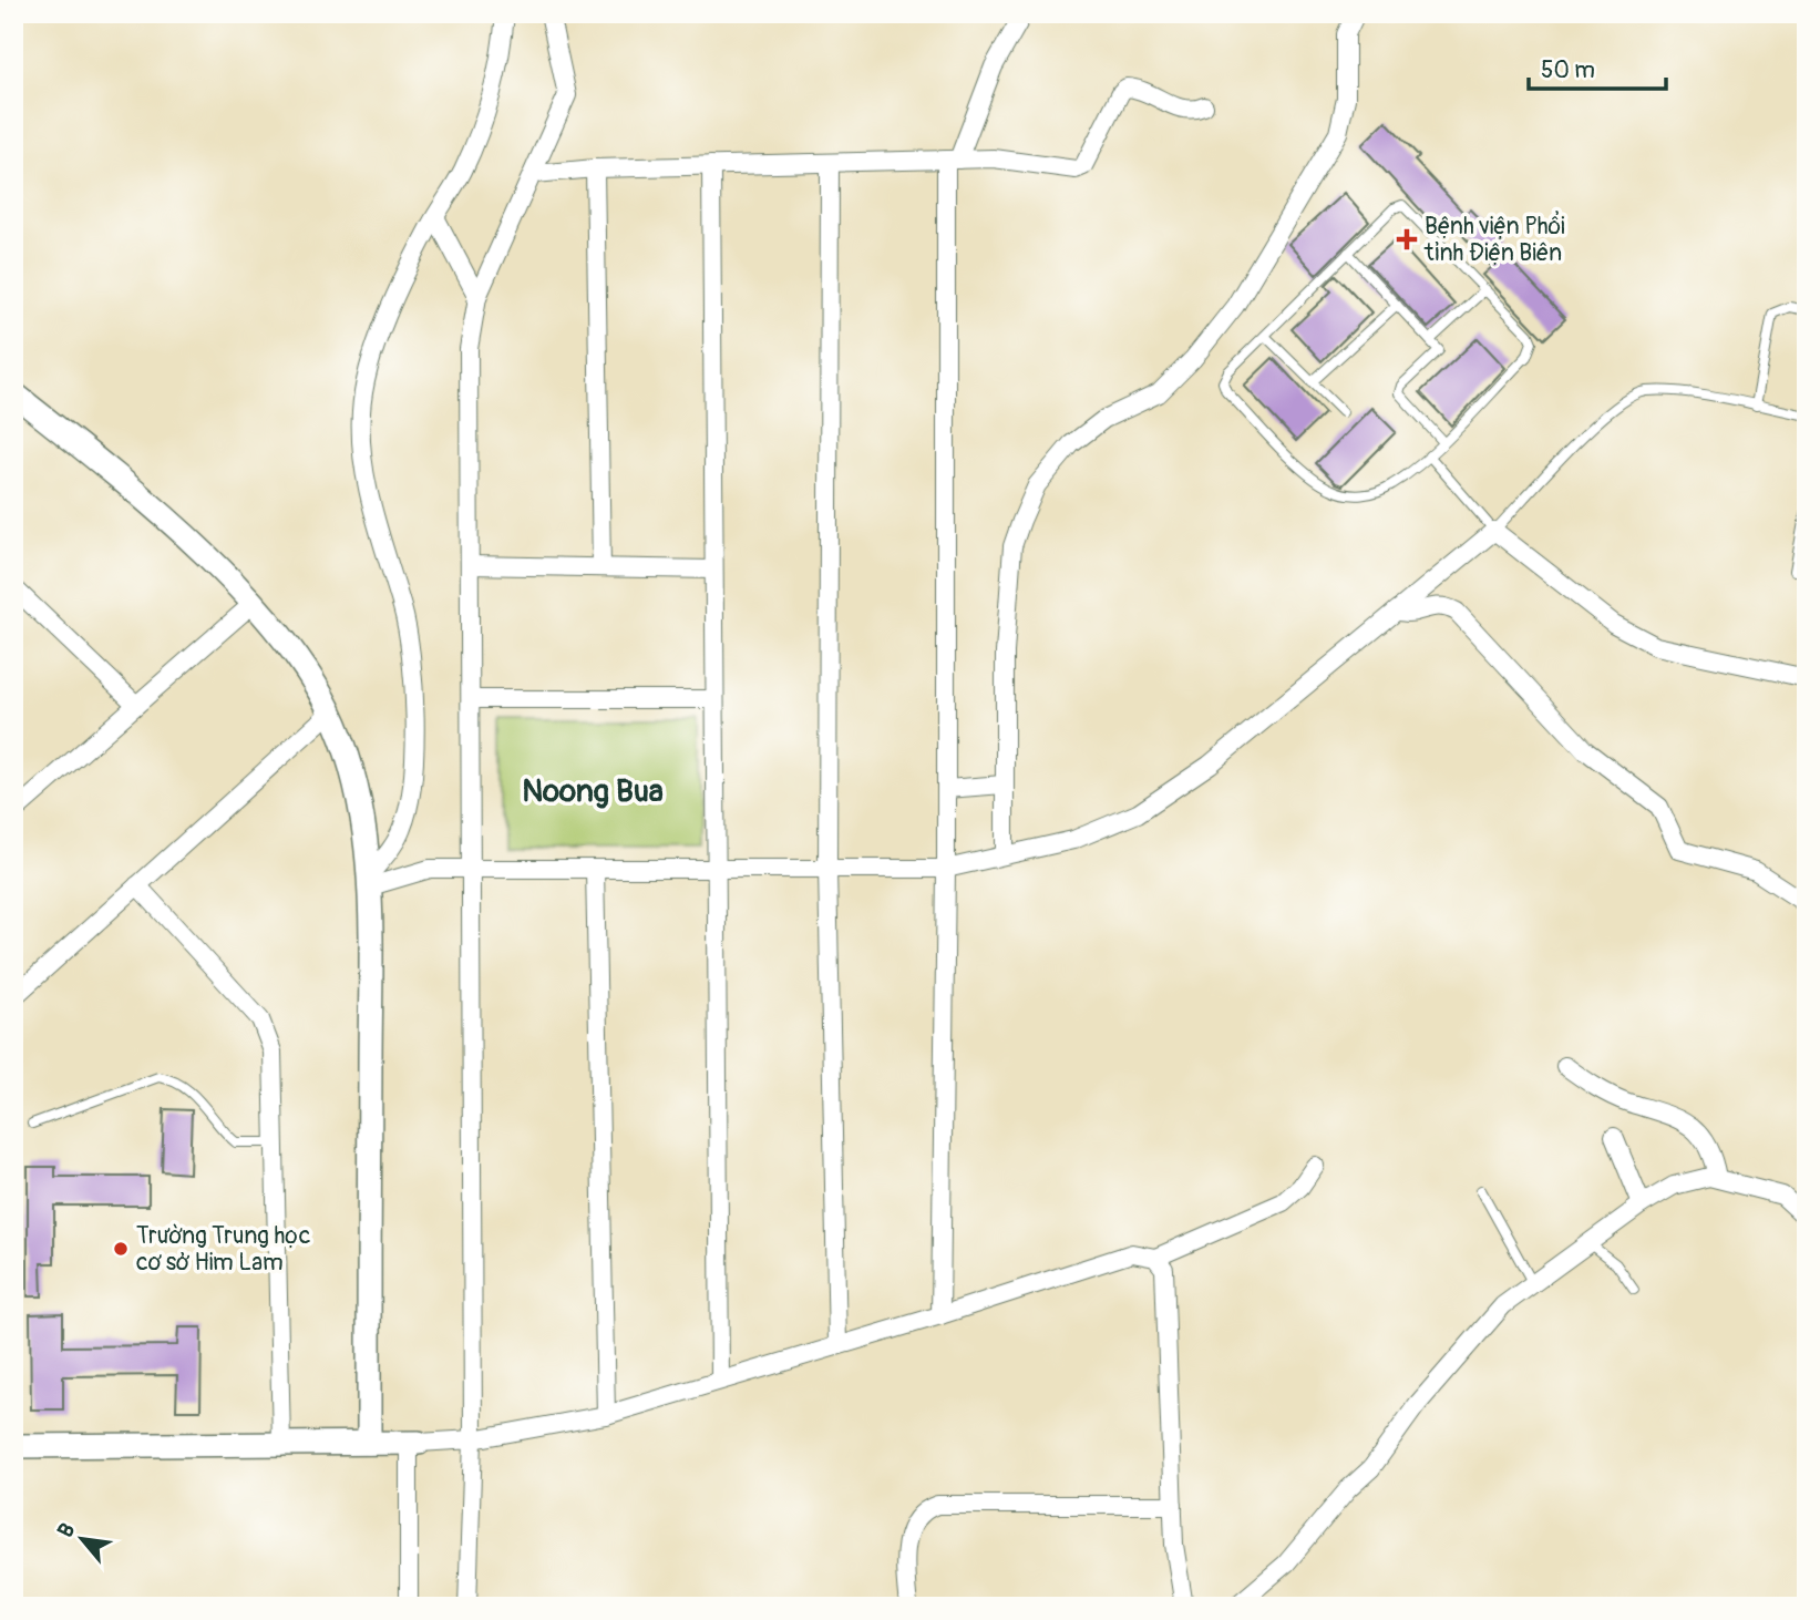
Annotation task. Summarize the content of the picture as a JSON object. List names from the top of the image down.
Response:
{
  "districts": ["Noong Bua"],
  "places": {
    "health": ["Bệnh viện Phổi tỉnh Điện Biên"],
    "other": ["Trường Trung học cơ sở Him Lam"]
  },
  "scale_bar": "50 m",
  "north": "top left"
}
